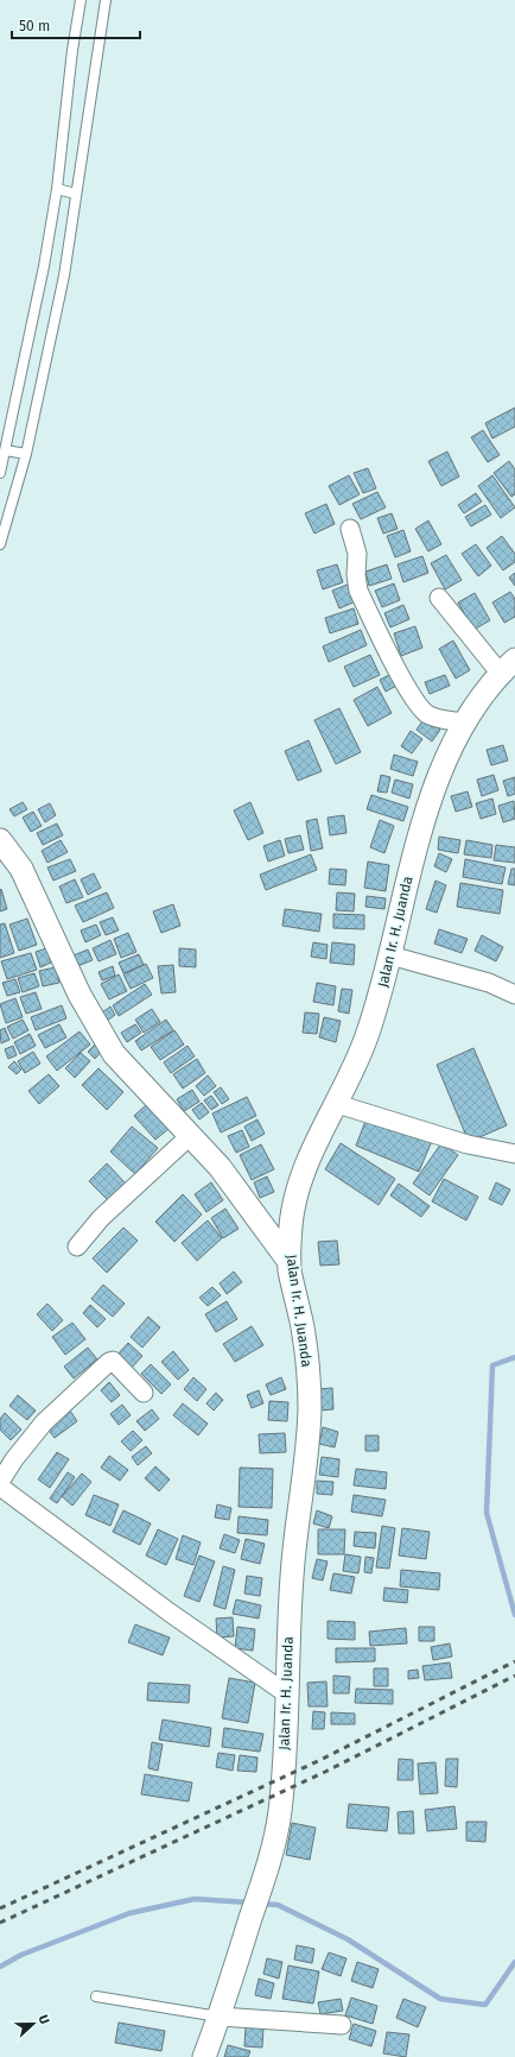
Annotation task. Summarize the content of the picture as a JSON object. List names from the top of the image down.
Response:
{
  "streets": {
    "street": ["Jalan Ir. H. Juanda"]
  },
  "scale_bar": "50 m",
  "north": "right"
}
